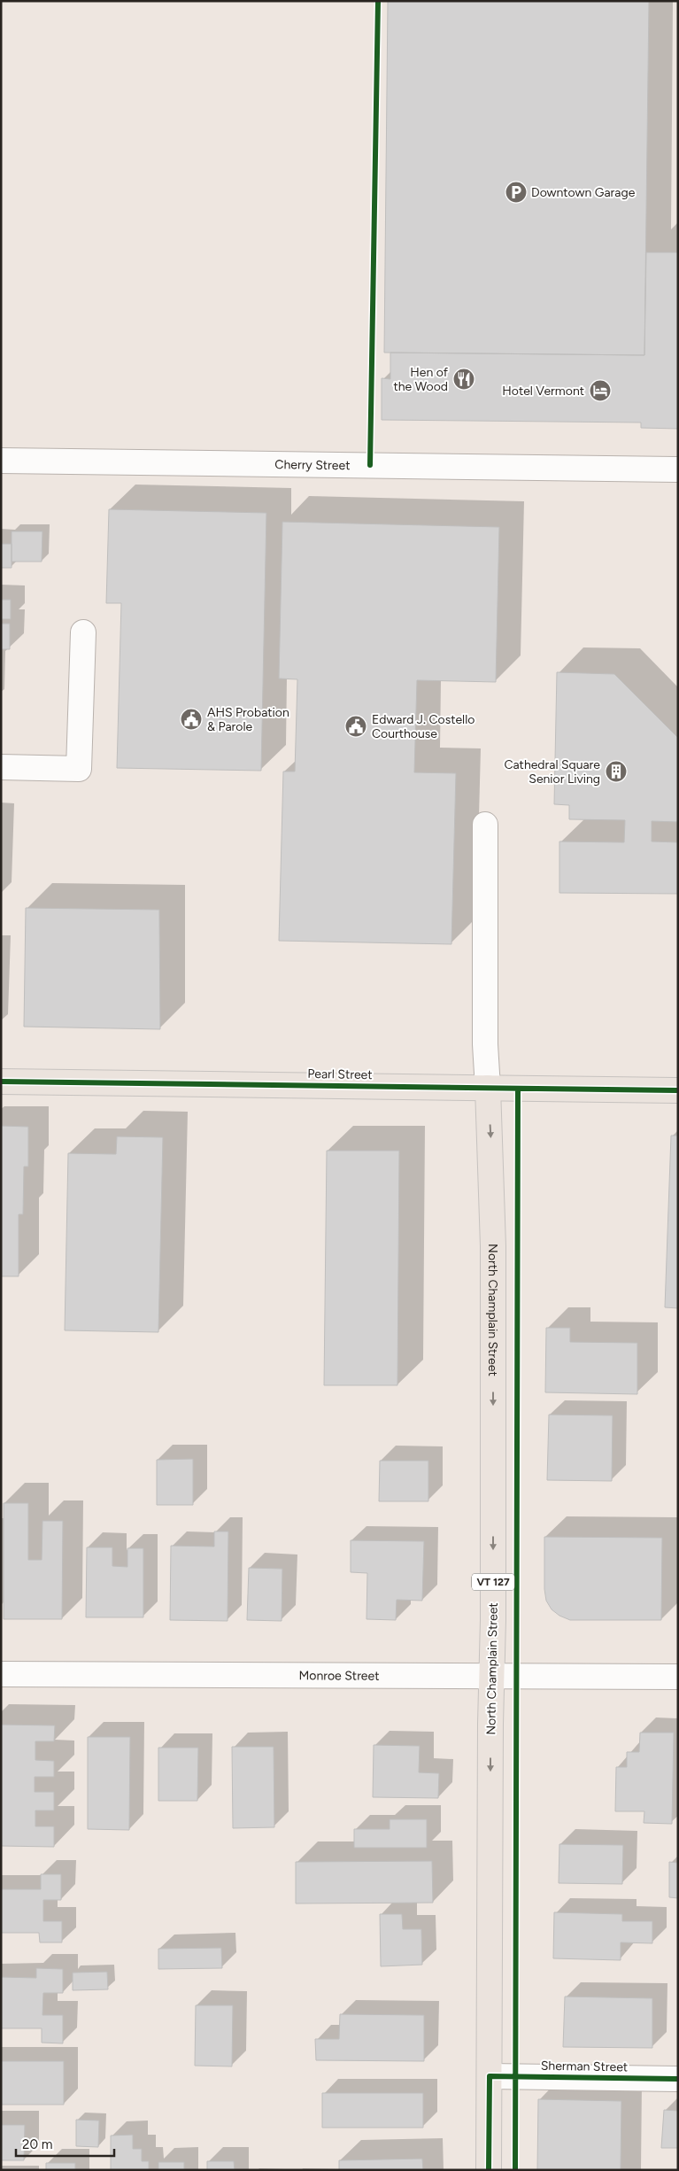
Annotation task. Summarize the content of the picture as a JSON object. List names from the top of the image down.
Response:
{
  "streets": {
    "main road": ["Pearl Street", "North Champlain Street", "VT 127"],
    "street": ["Cherry Street", "Monroe Street", "Sherman Street"]
  },
  "crossings": [
    ["Pearl Street", "North Champlain Street"],
    ["North Champlain Street", "Monroe Street"],
    ["North Champlain Street", "Sherman Street"]
  ],
  "one_way": ["North Champlain Street"],
  "places": {
    "parking": ["Downtown Garage"],
    "restaurant": ["Hen of the Wood"],
    "hotel": ["Hotel Vermont"],
    "public building": ["AHS Probation & Parole", "Edward J. Costello Courthouse"],
    "building": ["Cathedral Square Senior Living"]
  },
  "scale_bar": "20 m"
}
